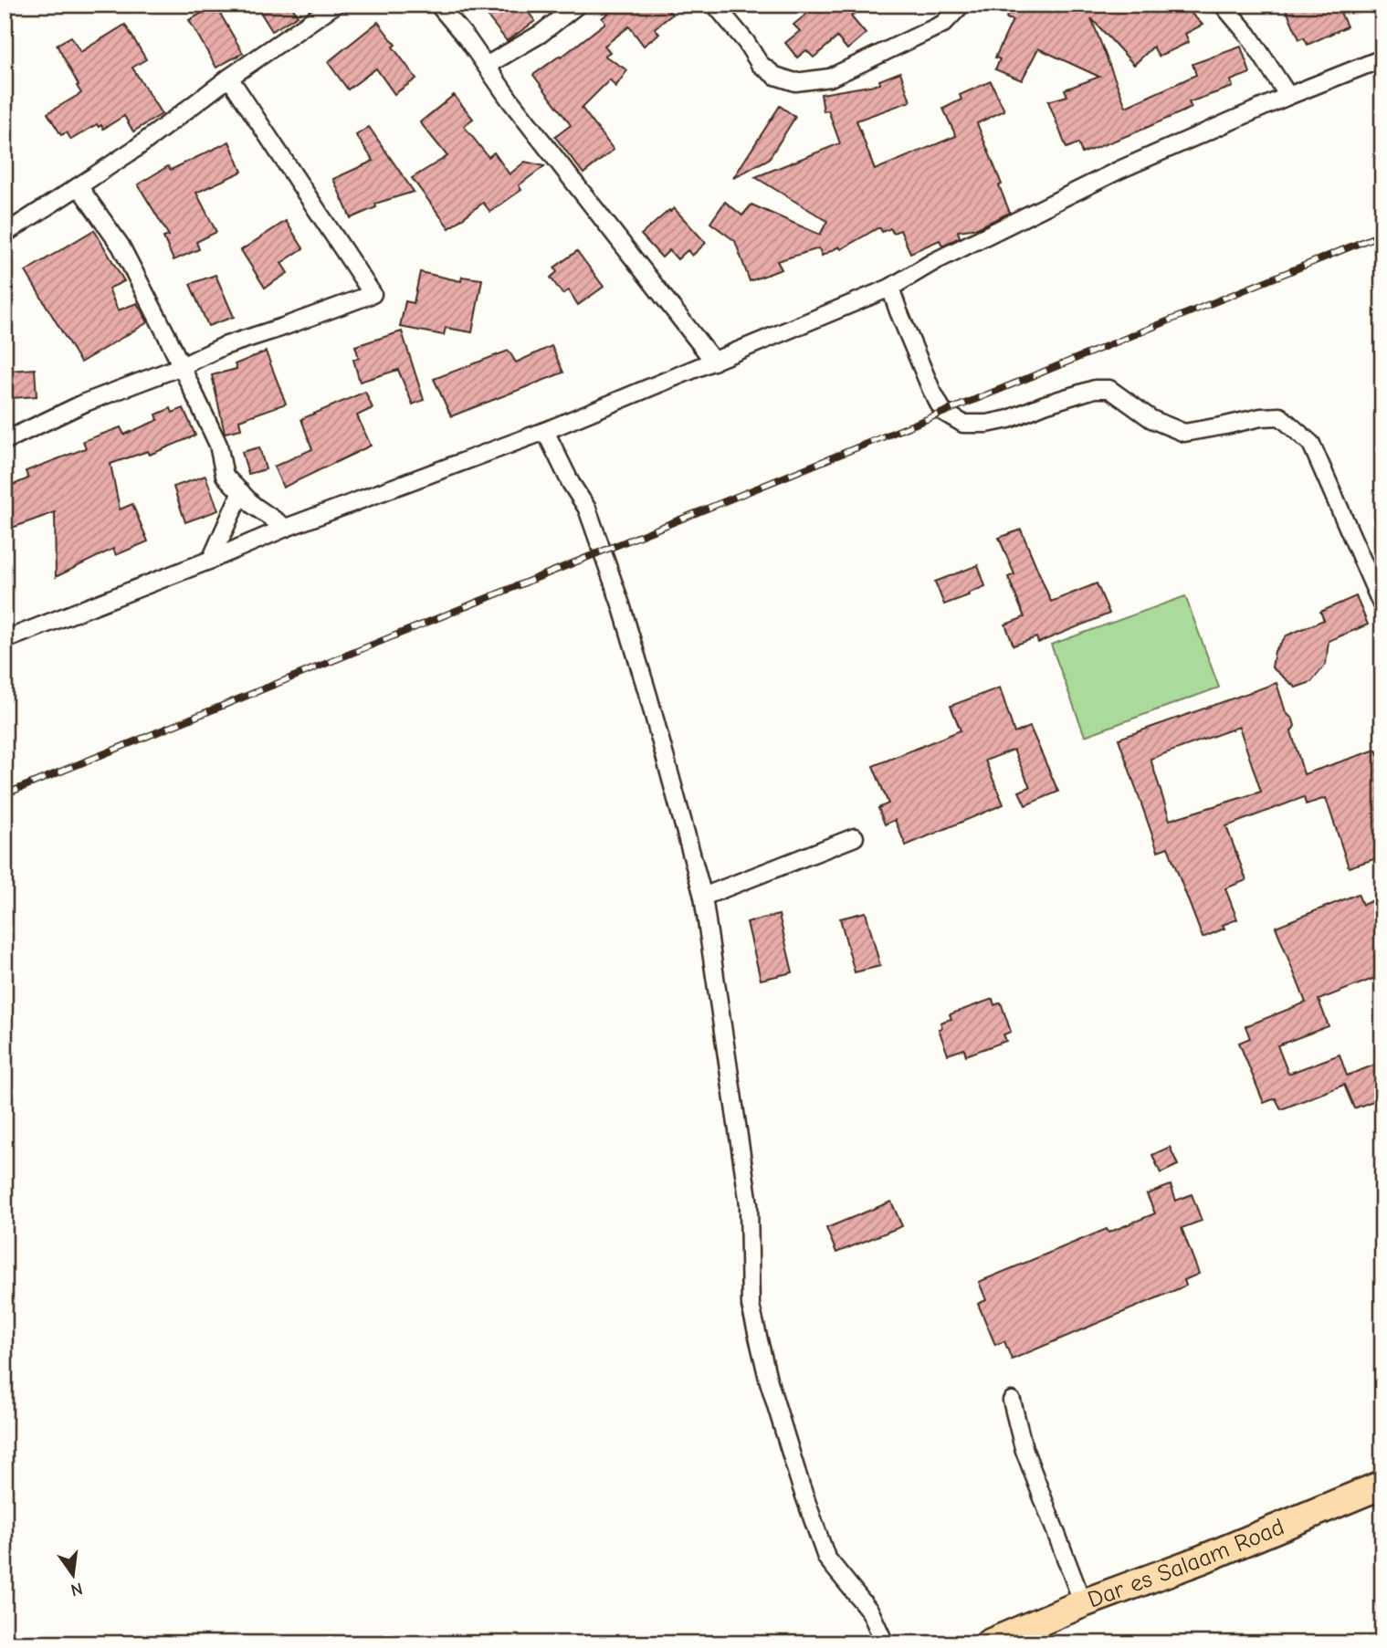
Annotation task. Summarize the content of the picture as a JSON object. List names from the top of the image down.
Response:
{
  "streets": {
    "highway": ["Dar es Salaam Road"]
  },
  "north": "bottom"
}
